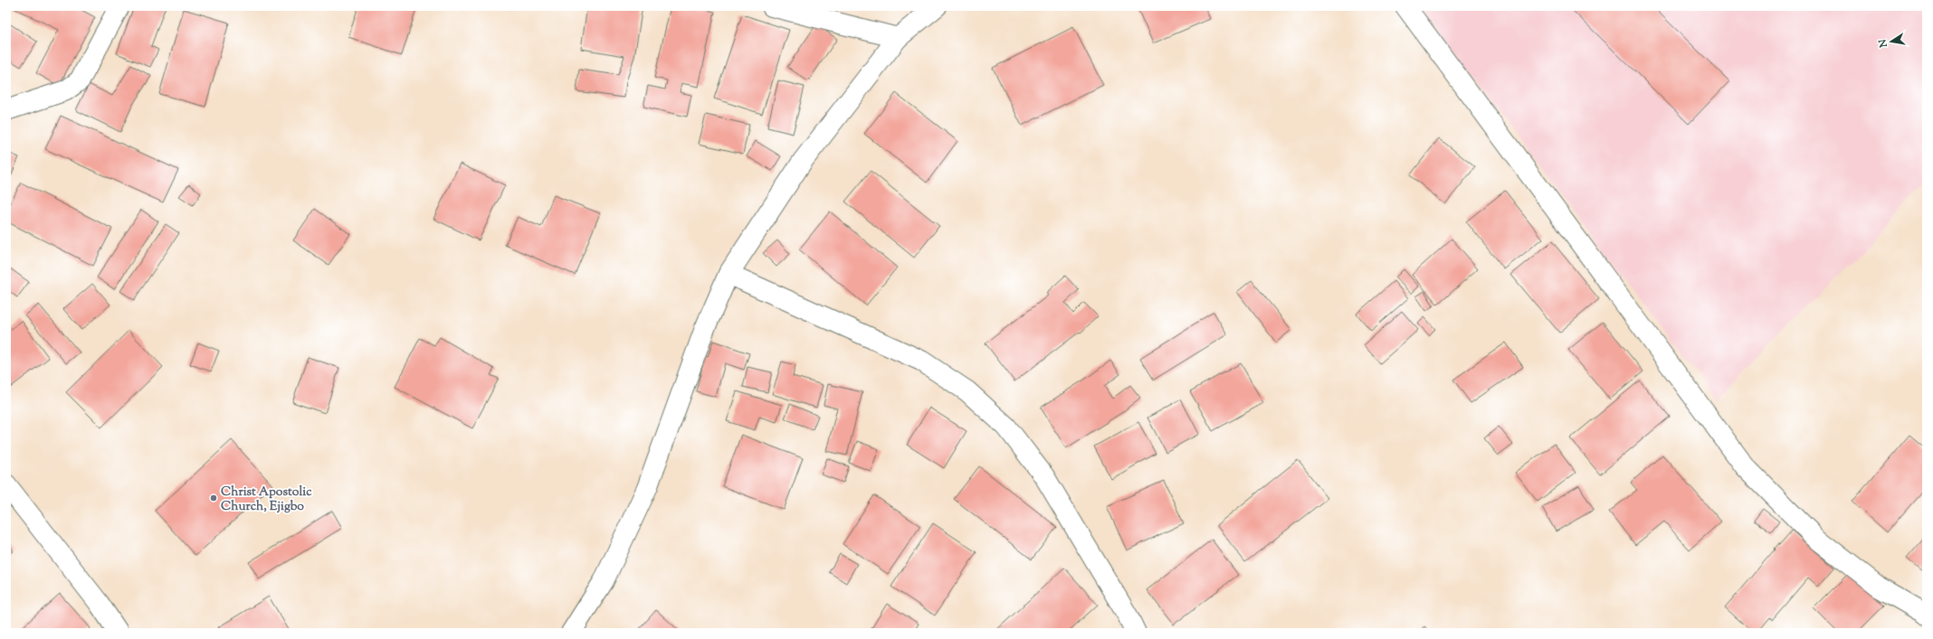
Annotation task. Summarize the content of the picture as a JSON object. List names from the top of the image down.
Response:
{
  "places": ["Christ Apostolic Church, Ejigbo"],
  "north": "left"
}
